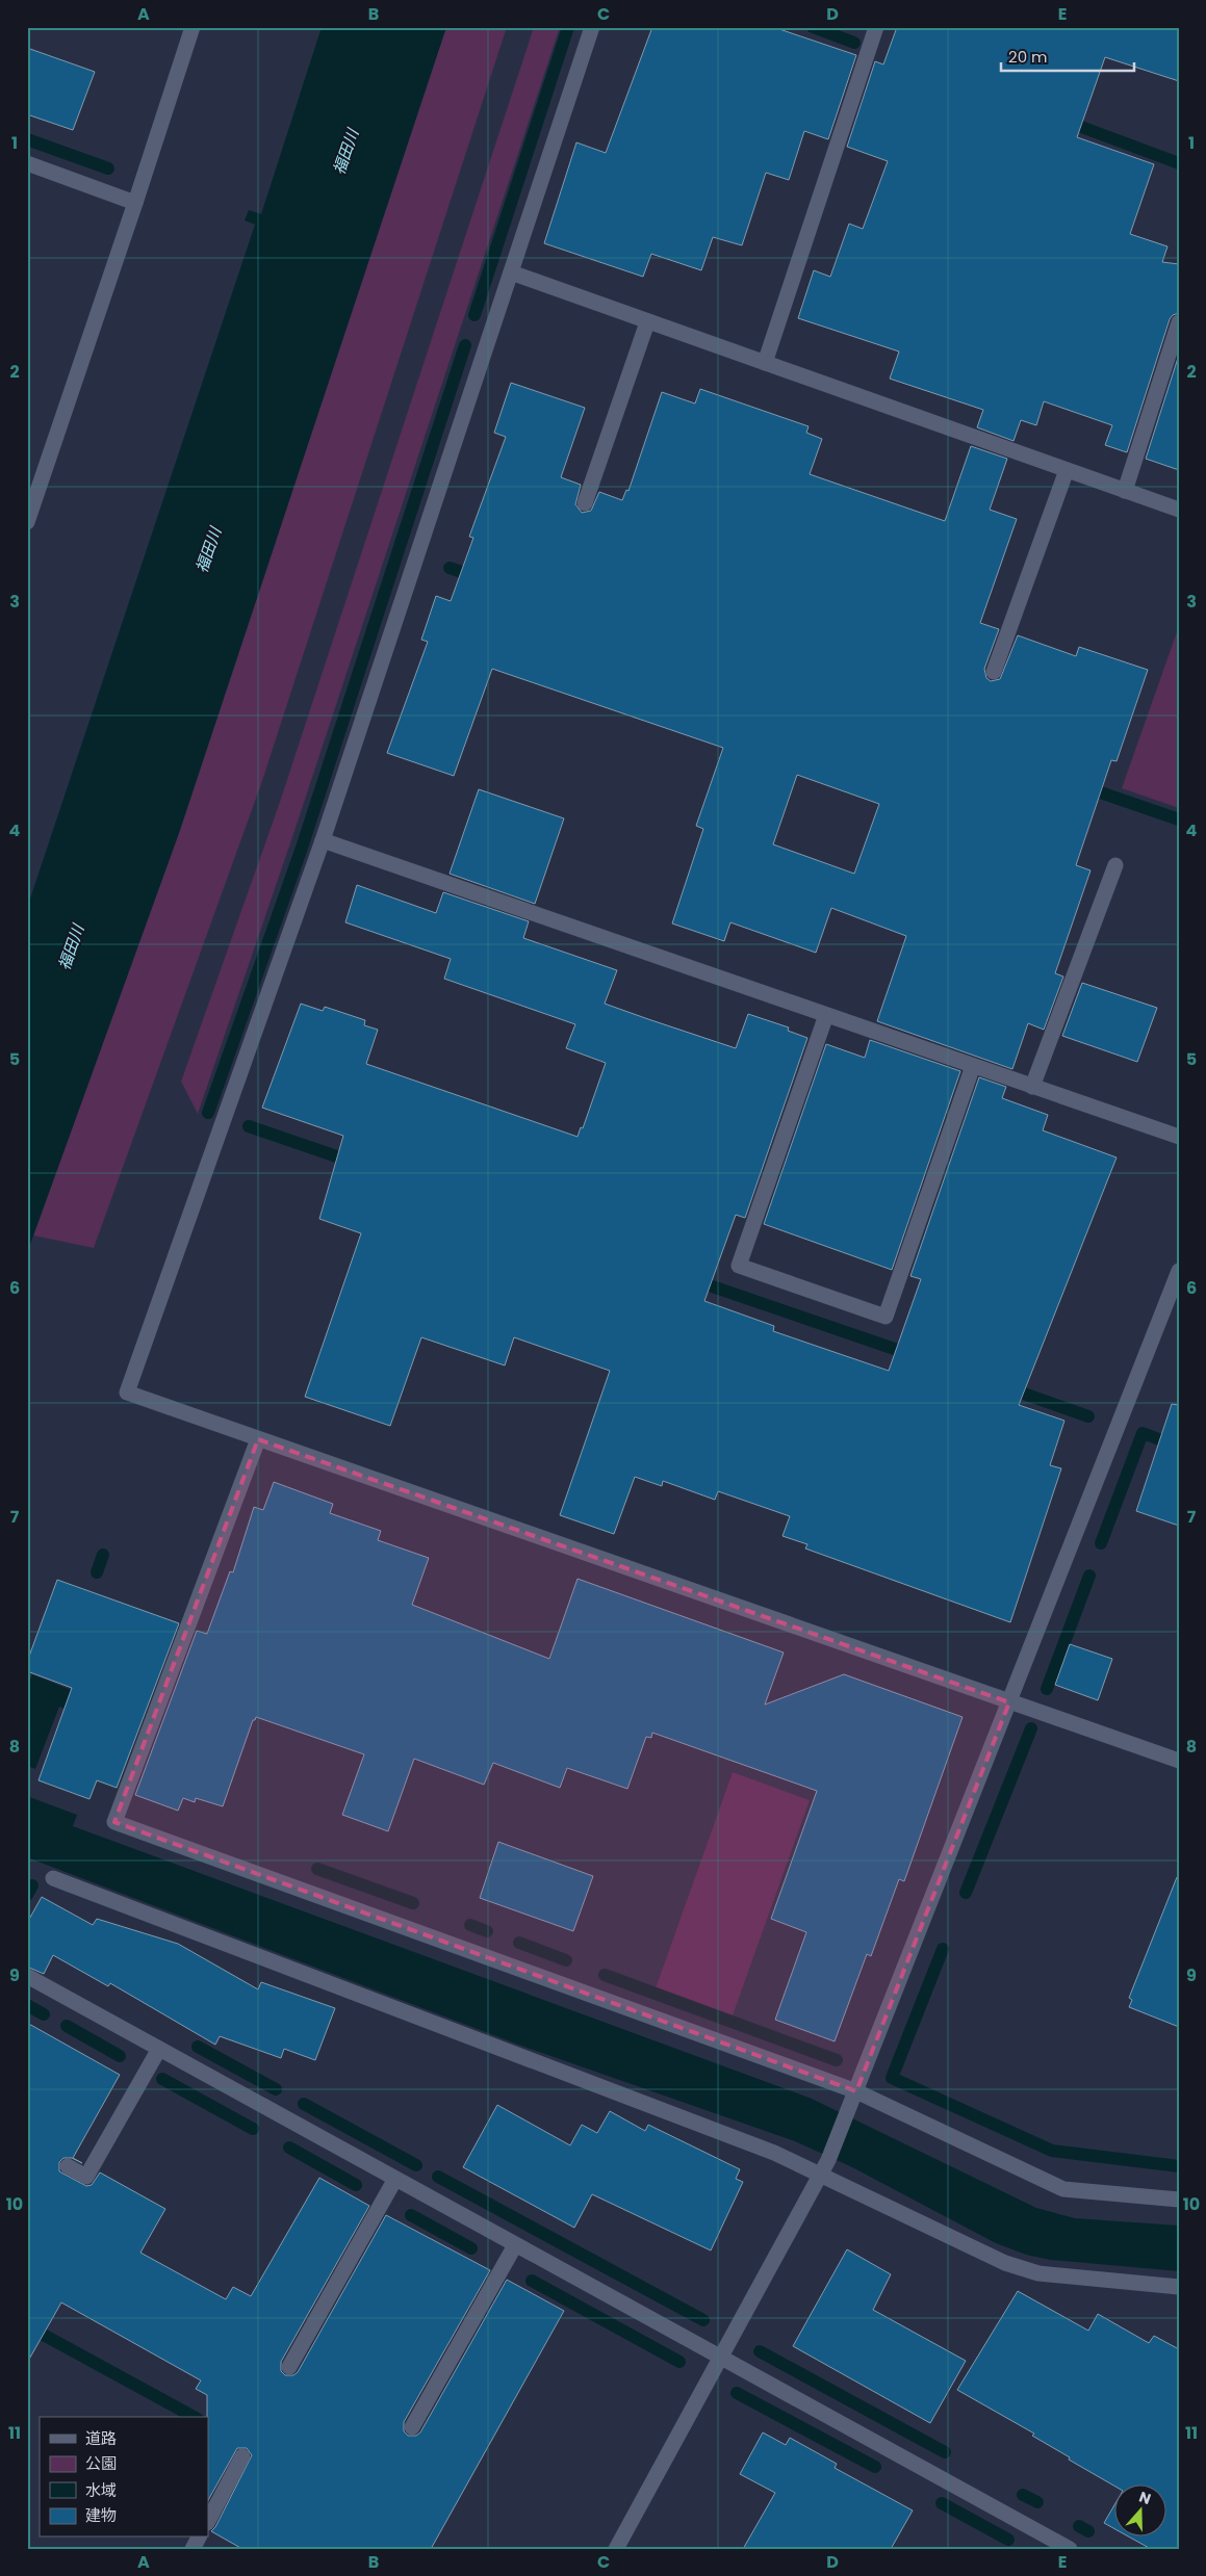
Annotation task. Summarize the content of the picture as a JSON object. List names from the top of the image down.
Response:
{
  "water": ["福田川"],
  "legend": [
    "道路",
    "公園",
    "水域",
    "建物"
  ],
  "scale_bar": "20 m",
  "north": "top",
  "grid": {
    "columns": [
      "A",
      "B",
      "C",
      "D",
      "E"
    ],
    "rows": [
      "1",
      "2",
      "3",
      "4",
      "5",
      "6",
      "7",
      "8",
      "9",
      "10",
      "11"
    ]
  }
}
